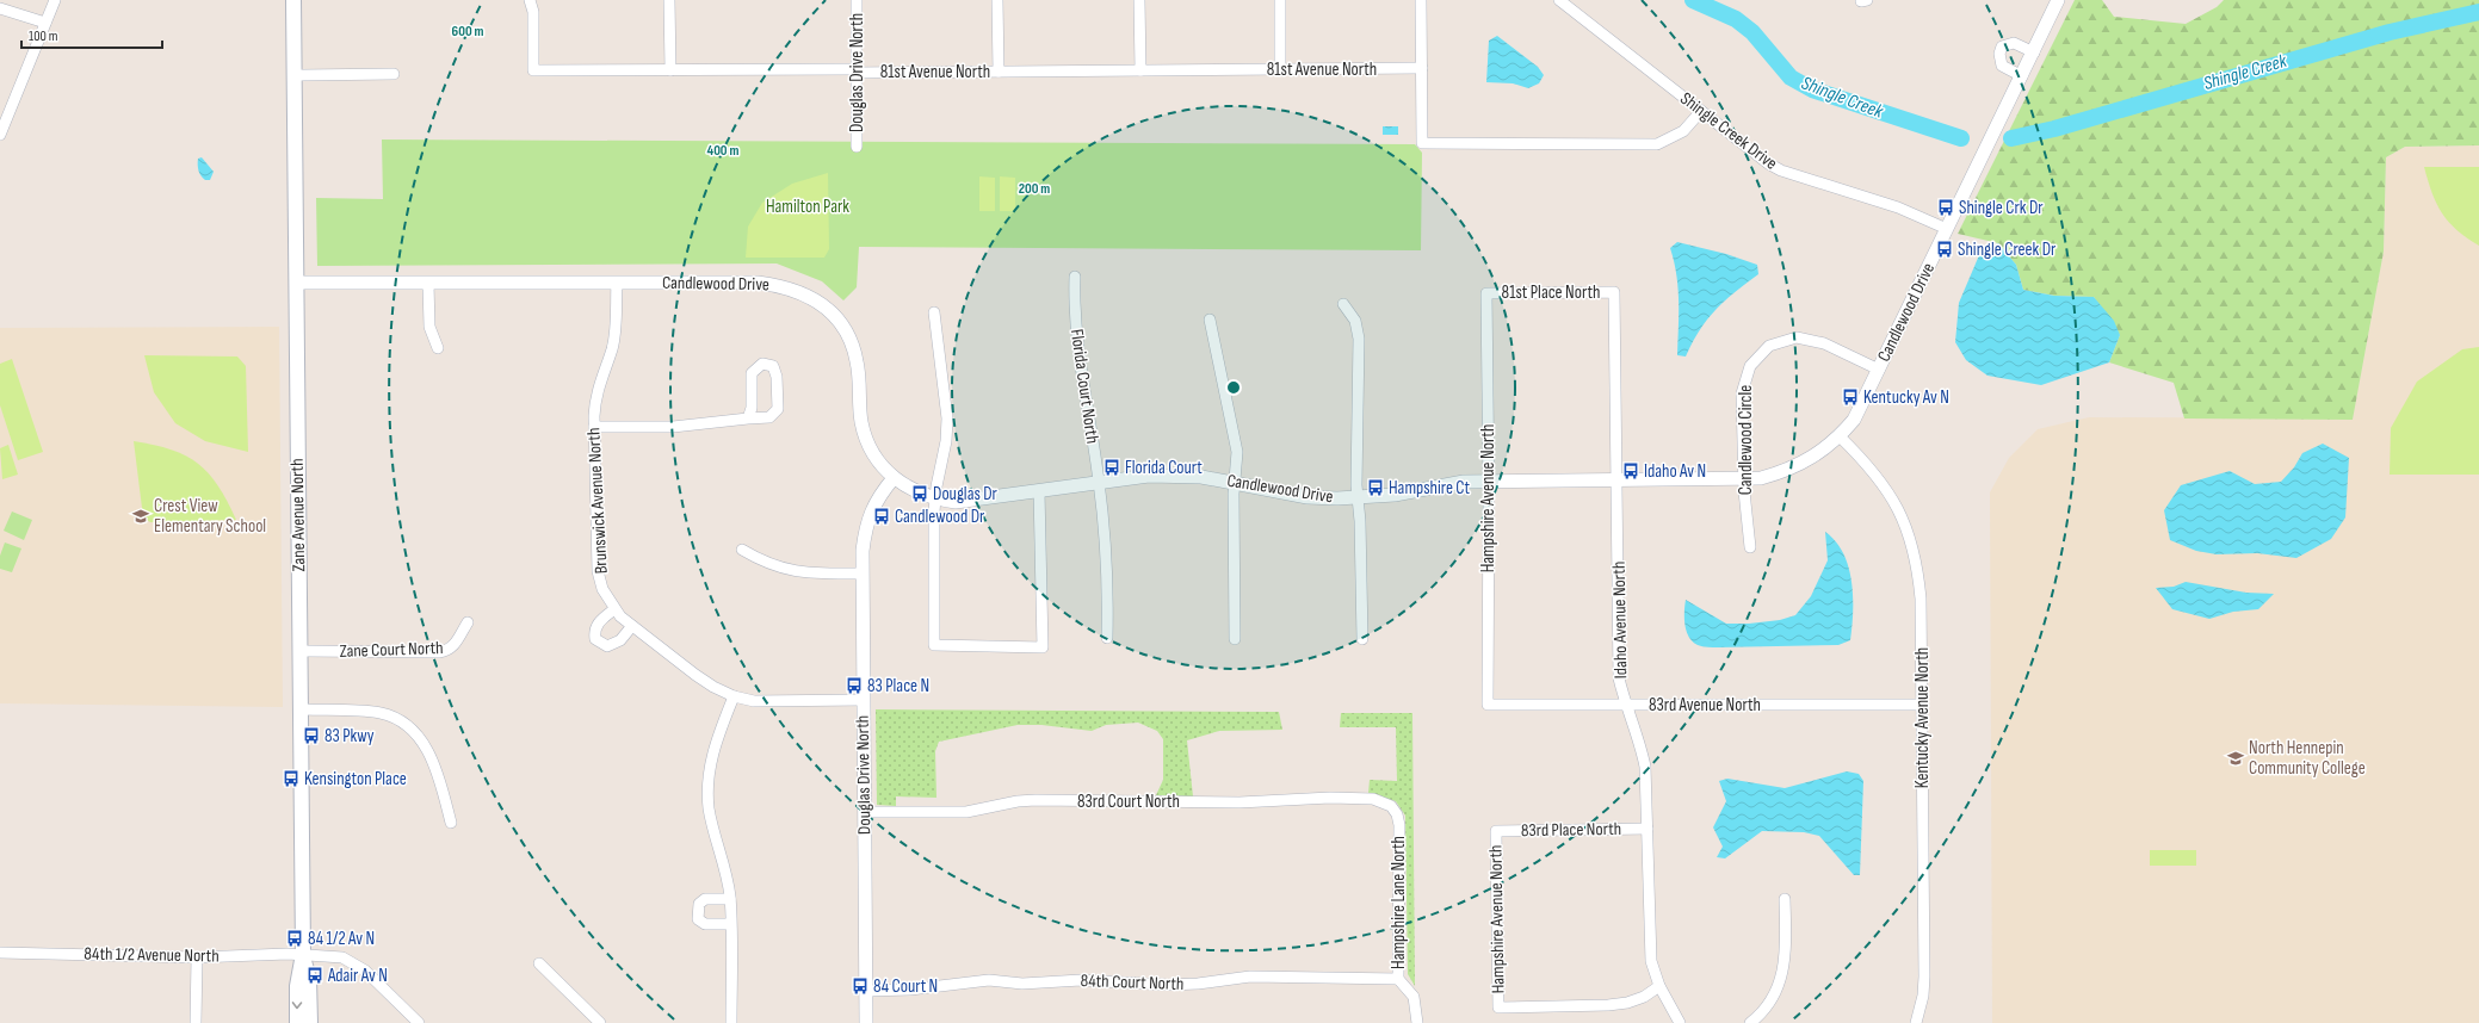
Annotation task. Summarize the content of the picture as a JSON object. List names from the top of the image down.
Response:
{
  "streets": {
    "main road": ["Zane Avenue North"],
    "street": [
      "81st Avenue North",
      "Douglas Drive North",
      "Shingle Creek Drive",
      "Candlewood Drive",
      "81st Place North",
      "Florida Court North",
      "Candlewood Circle",
      "Hampshire Avenue North",
      "Brunswick Avenue North",
      "Idaho Avenue North",
      "Zane Court North",
      "83rd Avenue North",
      "Kentucky Avenue North",
      "83rd Court North",
      "83rd Place North",
      "Hampshire Lane North",
      "84th 1/2 Avenue North",
      "84th Court North"
    ]
  },
  "crossings": [
    ["81st Avenue North", "Douglas Drive North"],
    ["Douglas Drive North", "Candlewood Drive"],
    ["Douglas Drive North", "83rd Court North"],
    ["Douglas Drive North", "84th Court North"],
    ["Shingle Creek Drive", "Candlewood Drive"],
    ["Candlewood Drive", "Florida Court North"],
    ["Candlewood Drive", "Candlewood Circle"],
    ["Candlewood Drive", "Hampshire Avenue North"],
    ["Candlewood Drive", "Brunswick Avenue North"],
    ["Candlewood Drive", "Zane Avenue North"],
    ["Candlewood Drive", "Idaho Avenue North"],
    ["Candlewood Drive", "Kentucky Avenue North"],
    ["81st Place North", "Hampshire Avenue North"],
    ["81st Place North", "Idaho Avenue North"],
    ["Hampshire Avenue North", "Idaho Avenue North"],
    ["Hampshire Avenue North", "83rd Avenue North"],
    ["Hampshire Avenue North", "83rd Place North"],
    ["Zane Avenue North", "Zane Court North"],
    ["Zane Avenue North", "84th 1/2 Avenue North"],
    ["Idaho Avenue North", "83rd Avenue North"],
    ["Idaho Avenue North", "83rd Place North"],
    ["83rd Avenue North", "Kentucky Avenue North"],
    ["83rd Court North", "Hampshire Lane North"],
    ["Hampshire Lane North", "84th Court North"]
  ],
  "water": ["Shingle Creek"],
  "parks": ["Hamilton Park"],
  "places": {
    "bus stop": [
      "Shingle Crk Dr",
      "Shingle Creek Dr",
      "Kentucky Av N",
      "Florida Court",
      "Idaho Av N",
      "Hampshire Ct",
      "Douglas Dr",
      "Candlewood Dr",
      "83 Place N",
      "83 Pkwy",
      "Kensington Place",
      "84 1/2 Av N",
      "Adair Av N",
      "84 Court N"
    ],
    "school or university": ["Crest View Elementary School", "North Hennepin Community College"]
  },
  "scale_bar": "100 m",
  "rings": ["600 m", "400 m", "200 m"]
}
